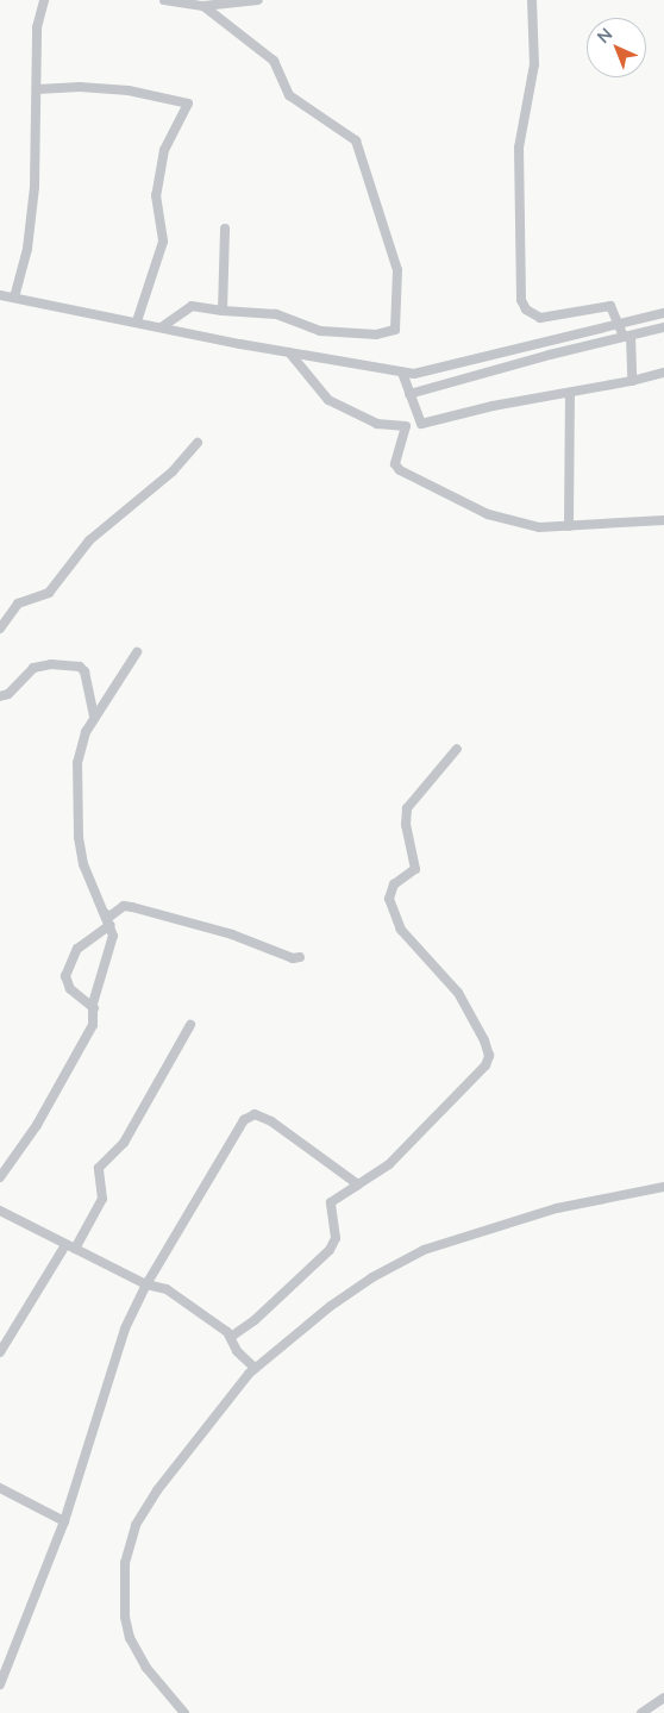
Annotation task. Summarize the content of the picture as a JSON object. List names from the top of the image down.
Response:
{
  "north": "top left"
}
